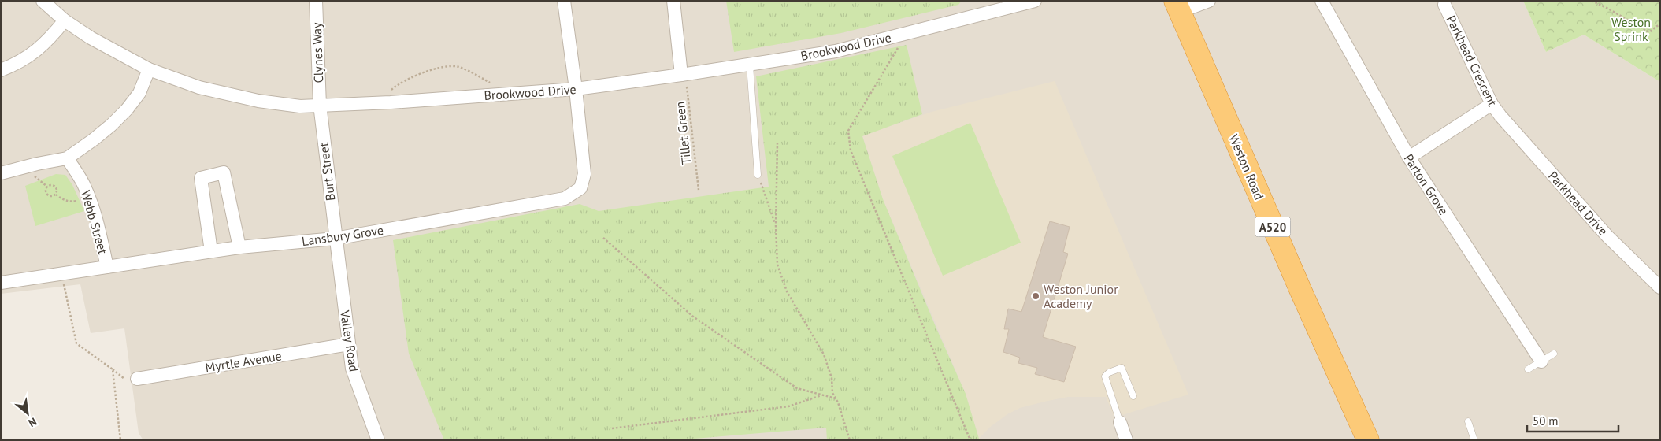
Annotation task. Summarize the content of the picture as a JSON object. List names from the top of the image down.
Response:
{
  "streets": {
    "highway": ["Weston Road", "A520"],
    "street": [
      "Brookwood Drive",
      "Clynes Way",
      "Parkhead Crescent",
      "Burt Street",
      "Parton Grove",
      "Parkhead Drive",
      "Webb Street",
      "Lansbury Grove",
      "Valley Road",
      "Myrtle Avenue"
    ],
    "path": ["Tillet Green"]
  },
  "crossings": [
    ["Brookwood Drive", "Clynes Way"],
    ["Brookwood Drive", "Tillet Green"],
    ["Brookwood Drive", "Burt Street"],
    ["Brookwood Drive", "Lansbury Grove"],
    ["Clynes Way", "Burt Street"],
    ["Parkhead Crescent", "Parkhead Drive"],
    ["Burt Street", "Lansbury Grove"],
    ["Burt Street", "Valley Road"],
    ["Webb Street", "Lansbury Grove"],
    ["Lansbury Grove", "Valley Road"],
    ["Valley Road", "Myrtle Avenue"]
  ],
  "parks": ["Weston Sprink"],
  "places": ["Weston Junior Academy"],
  "scale_bar": "50 m",
  "north": "bottom right"
}
